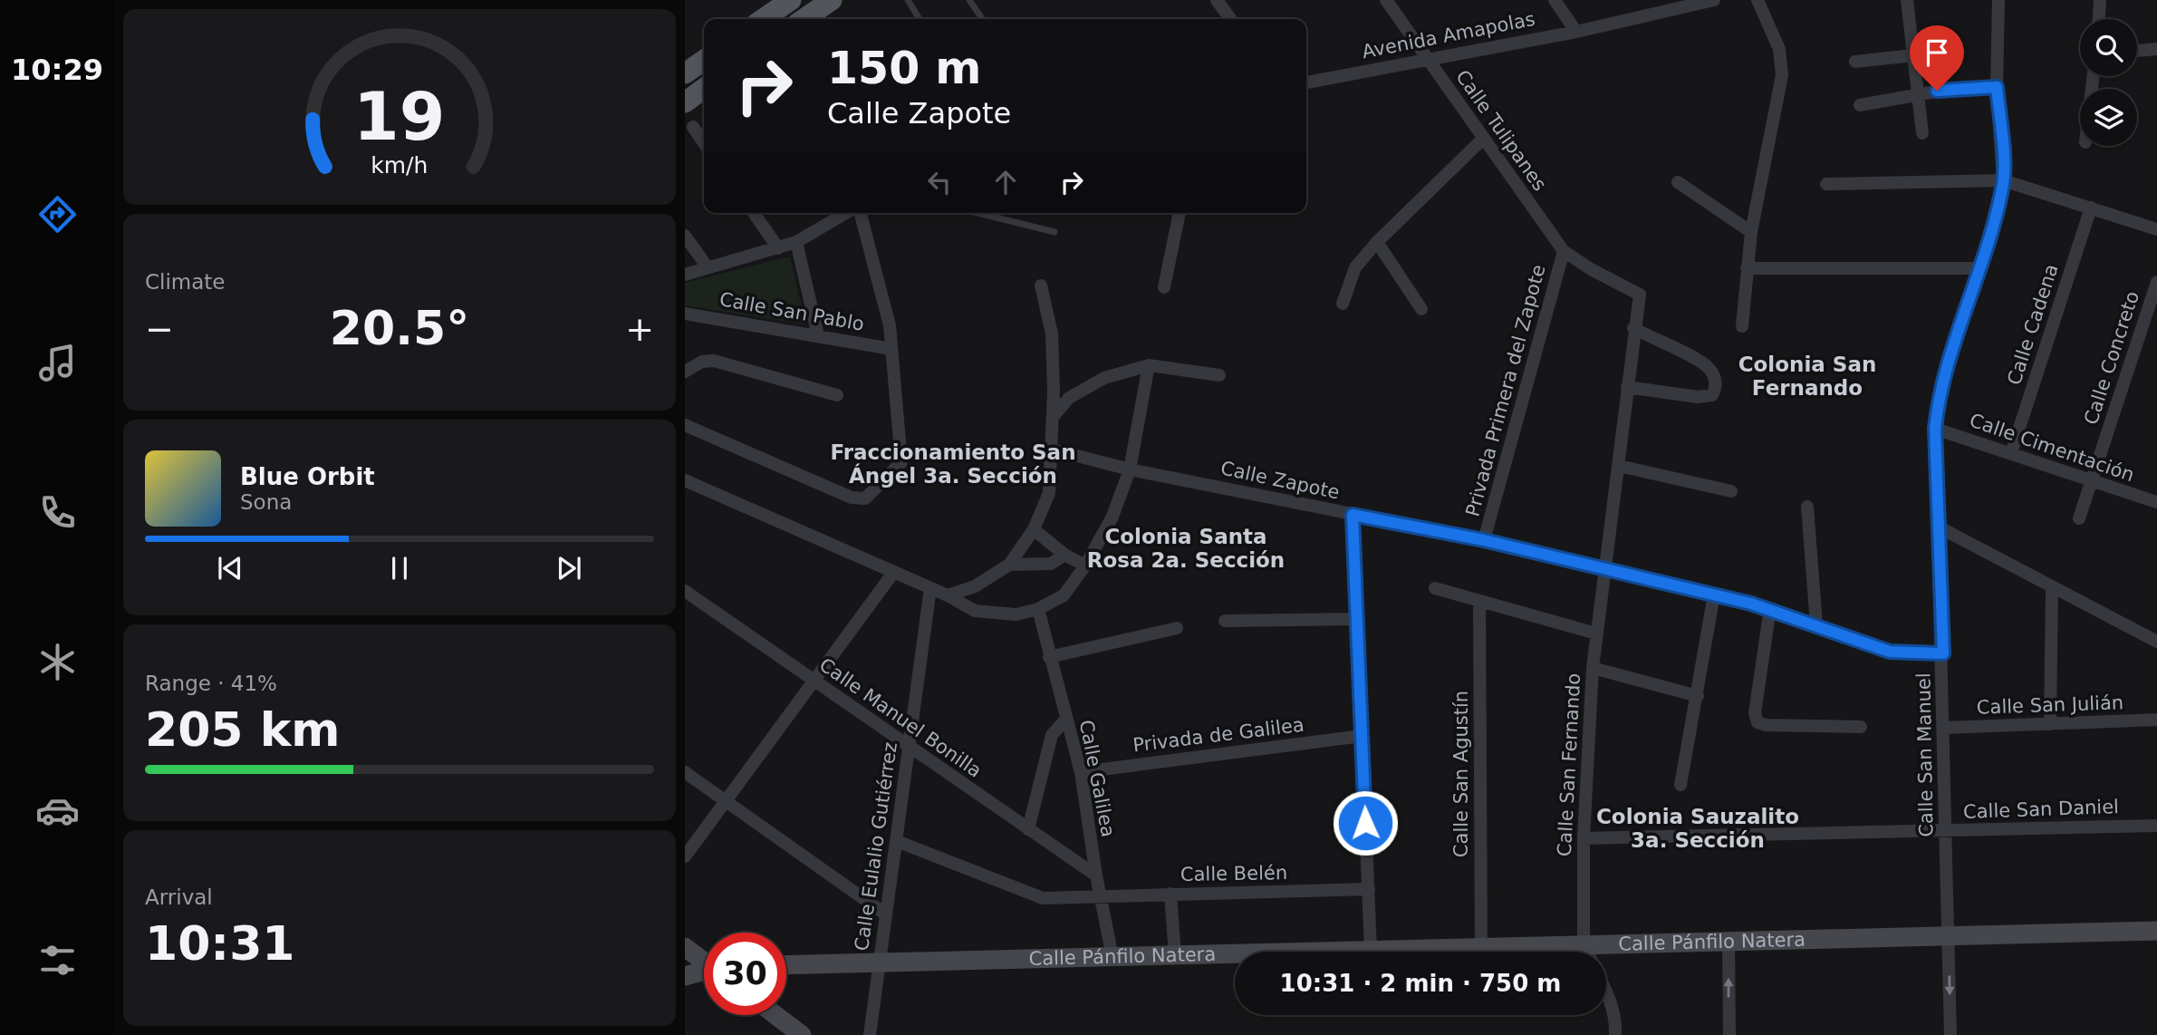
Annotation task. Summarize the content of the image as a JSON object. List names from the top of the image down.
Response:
{
  "streets": {
    "main road": ["Calle Pánfilo Natera"],
    "street": [
      "Avenida Amapolas",
      "Calle Tulipanes",
      "Calle San Pablo",
      "Calle Cadena",
      "Calle Concreto",
      "Privada Primera del Zapote",
      "Calle Cimentación",
      "Calle Zapote",
      "Calle San Julián",
      "Calle Manuel Bonilla",
      "Privada de Galilea",
      "Calle San Manuel",
      "Calle San Fernando",
      "Calle San Agustín",
      "Calle Galilea",
      "Calle San Daniel",
      "Calle Eulalio Gutiérrez",
      "Calle Belén"
    ]
  },
  "crossings": [
    ["Avenida Amapolas", "Calle Tulipanes"],
    ["Calle Tulipanes", "Privada Primera del Zapote"],
    ["Calle Tulipanes", "Calle San Fernando"],
    ["Calle Cadena", "Calle Cimentación"],
    ["Calle Concreto", "Calle Cimentación"],
    ["Privada Primera del Zapote", "Calle Zapote"],
    ["Calle Cimentación", "Calle San Manuel"],
    ["Calle Zapote", "Calle San Manuel"],
    ["Calle Zapote", "Calle San Fernando"],
    ["Calle San Julián", "Calle San Manuel"],
    ["Calle Manuel Bonilla", "Calle Galilea"],
    ["Calle Manuel Bonilla", "Calle Eulalio Gutiérrez"],
    ["Privada de Galilea", "Calle Galilea"],
    ["Calle San Manuel", "Calle San Daniel"],
    ["Calle San Manuel", "Calle Pánfilo Natera"],
    ["Calle San Fernando", "Calle San Daniel"],
    ["Calle San Agustín", "Calle Pánfilo Natera"],
    ["Calle Galilea", "Calle Belén"],
    ["Calle Galilea", "Calle Pánfilo Natera"],
    ["Calle Eulalio Gutiérrez", "Calle Belén"],
    ["Calle Eulalio Gutiérrez", "Calle Pánfilo Natera"]
  ],
  "districts": [
    "Colonia San Fernando",
    "Fraccionamiento San Ángel 3a. Sección",
    "Colonia Santa Rosa 2a. Sección",
    "Colonia Sauzalito 3a. Sección"
  ],
  "page": {
    "tabs": "10:29",
    "turn": ["150 m", "Calle Zapote"],
    "tile": [
      "Climate",
      ["Range · 41%", "205 km"],
      ["Arrival", "10:31"]
    ],
    "heat": ["−", "20.5°", "+"],
    "song": ["Blue Orbit", "Sona"],
    "limit": "30",
    "trip": "10:31 · 2 min · 750 m",
    "gauge": ["19", "km/h"]
  }
}
